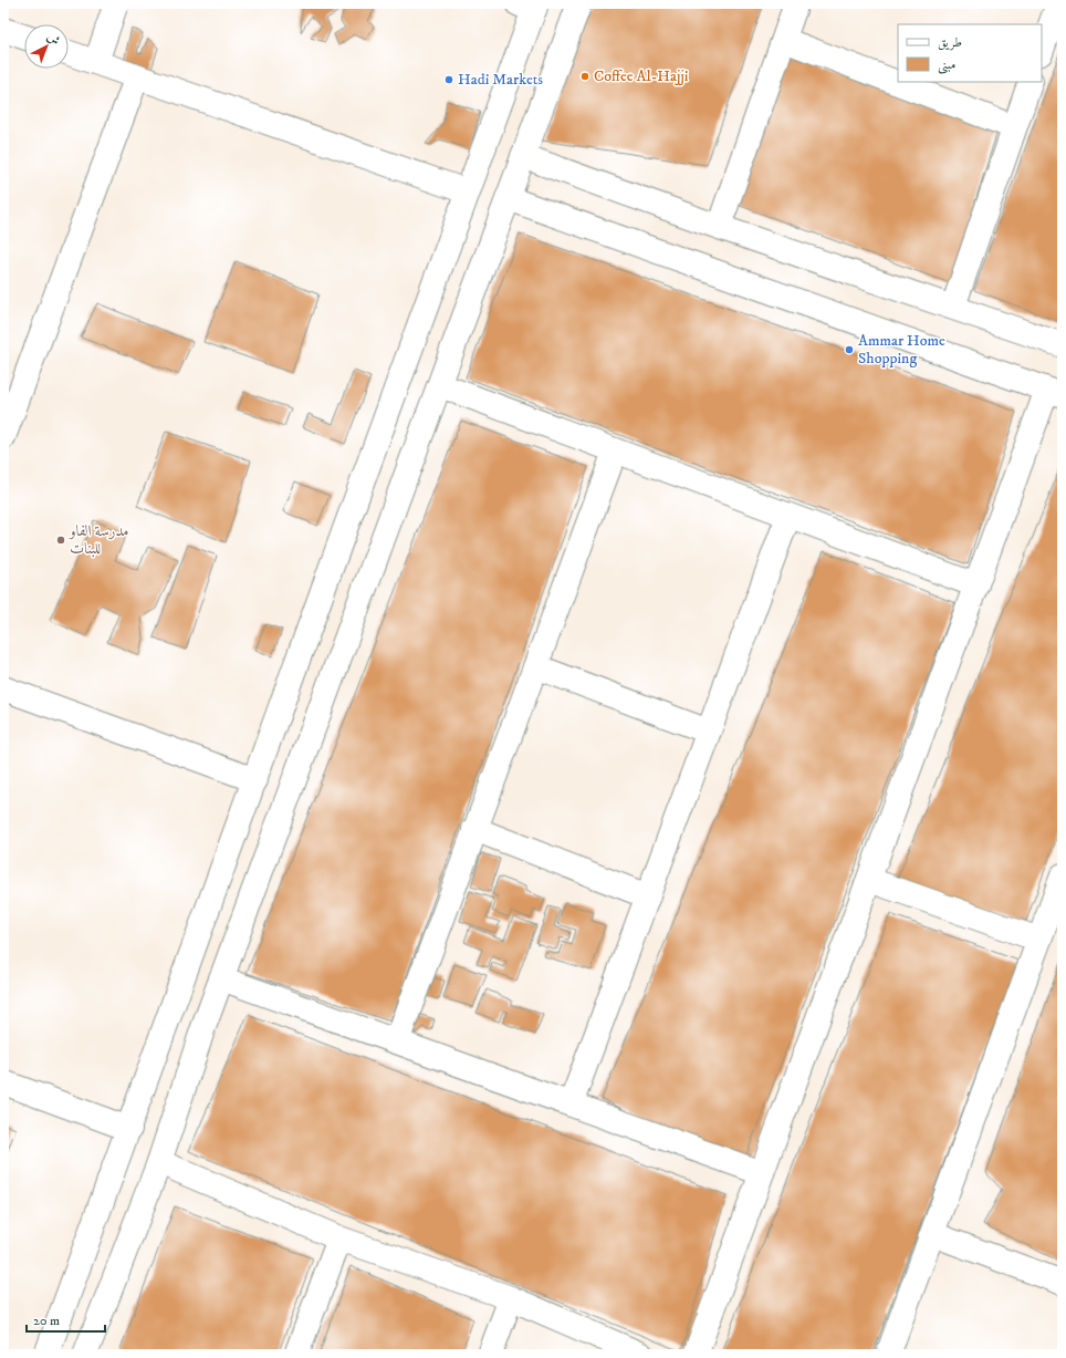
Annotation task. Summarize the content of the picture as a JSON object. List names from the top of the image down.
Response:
{
  "places": [
    "Coffee Al-Hajji",
    "Hadi Markets",
    "Ammar Home Shopping",
    "مدرسة الفاو للبنات"
  ],
  "legend": ["طريق", "مبنى"],
  "scale_bar": "20 m",
  "north": "top right"
}
